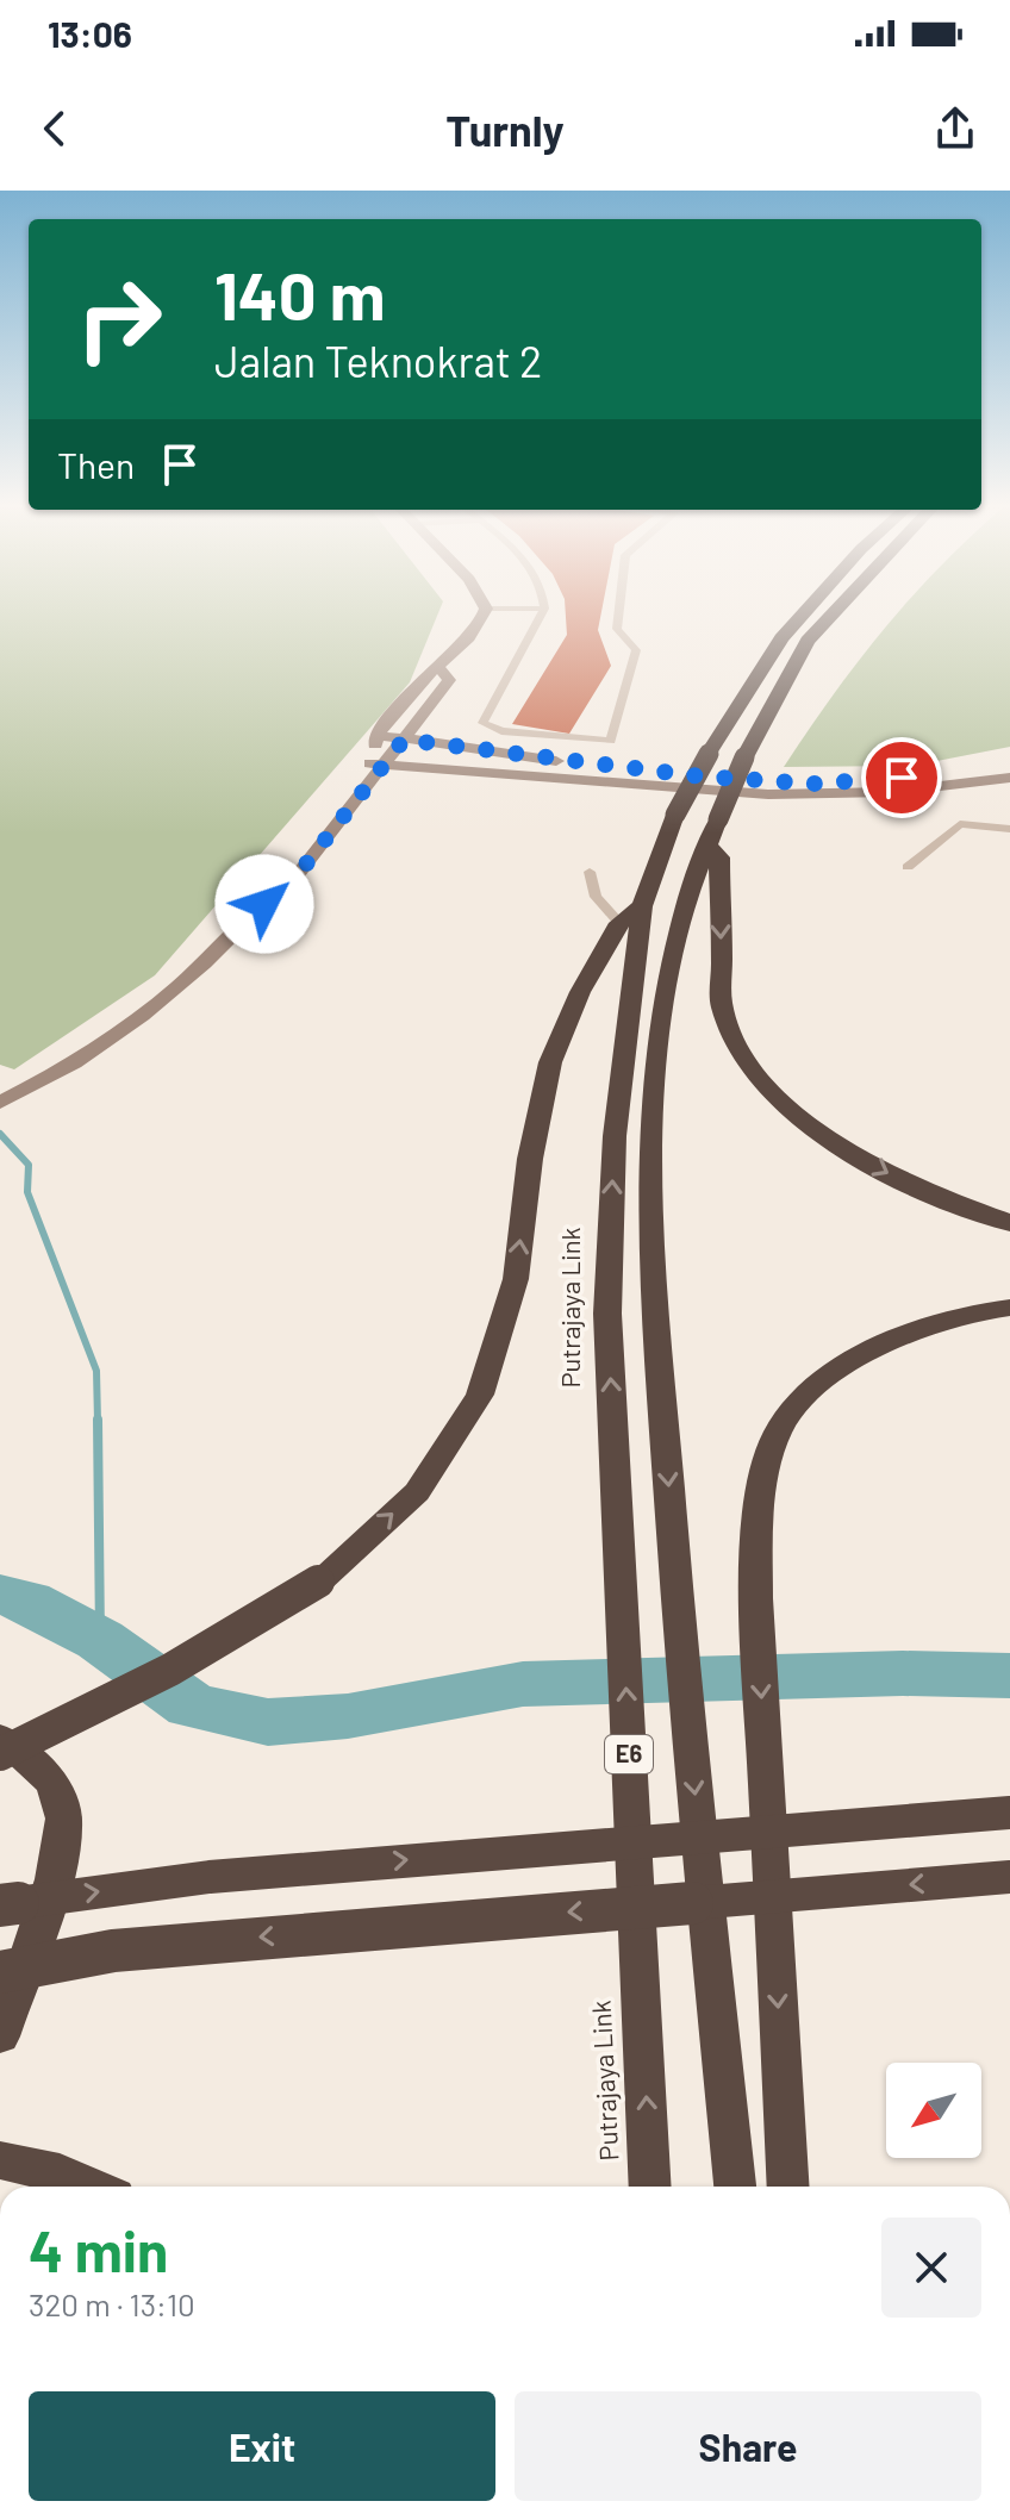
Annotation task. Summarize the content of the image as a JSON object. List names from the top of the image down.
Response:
{
  "streets": {
    "highway": ["Putrajaya Link", "E6"]
  },
  "north": "bottom left",
  "page": {
    "status": "13:06",
    "header": "Turnly",
    "turn": ["140 m", "Jalan Teknokrat 2"],
    "then": "Then",
    "heading": ["4 min", "320 m · 13:10"],
    "buttons": ["Exit", "Share"]
  }
}
